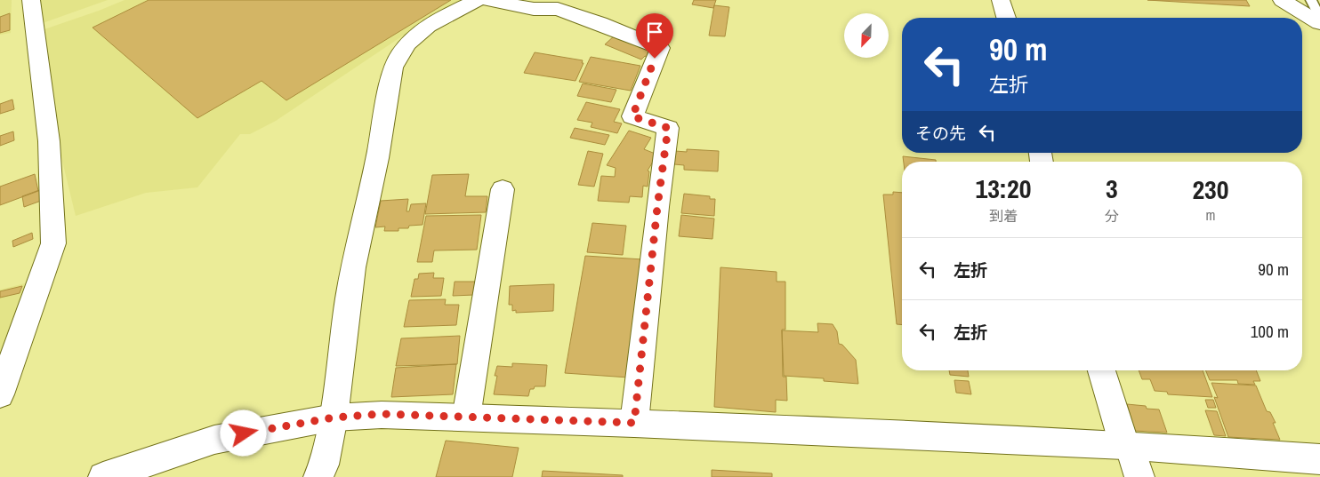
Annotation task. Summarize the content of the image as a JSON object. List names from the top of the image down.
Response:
{
  "north": "bottom left",
  "page": {
    "turn": ["90 m", "左折"],
    "then": "その先",
    "eta": [
      "13:20",
      "到着",
      "3",
      "分",
      "230",
      "m"
    ],
    "list": [
      {
        "name": "左折",
        "value": "90 m"
      },
      {
        "name": "左折",
        "value": "100 m"
      }
    ]
  }
}
